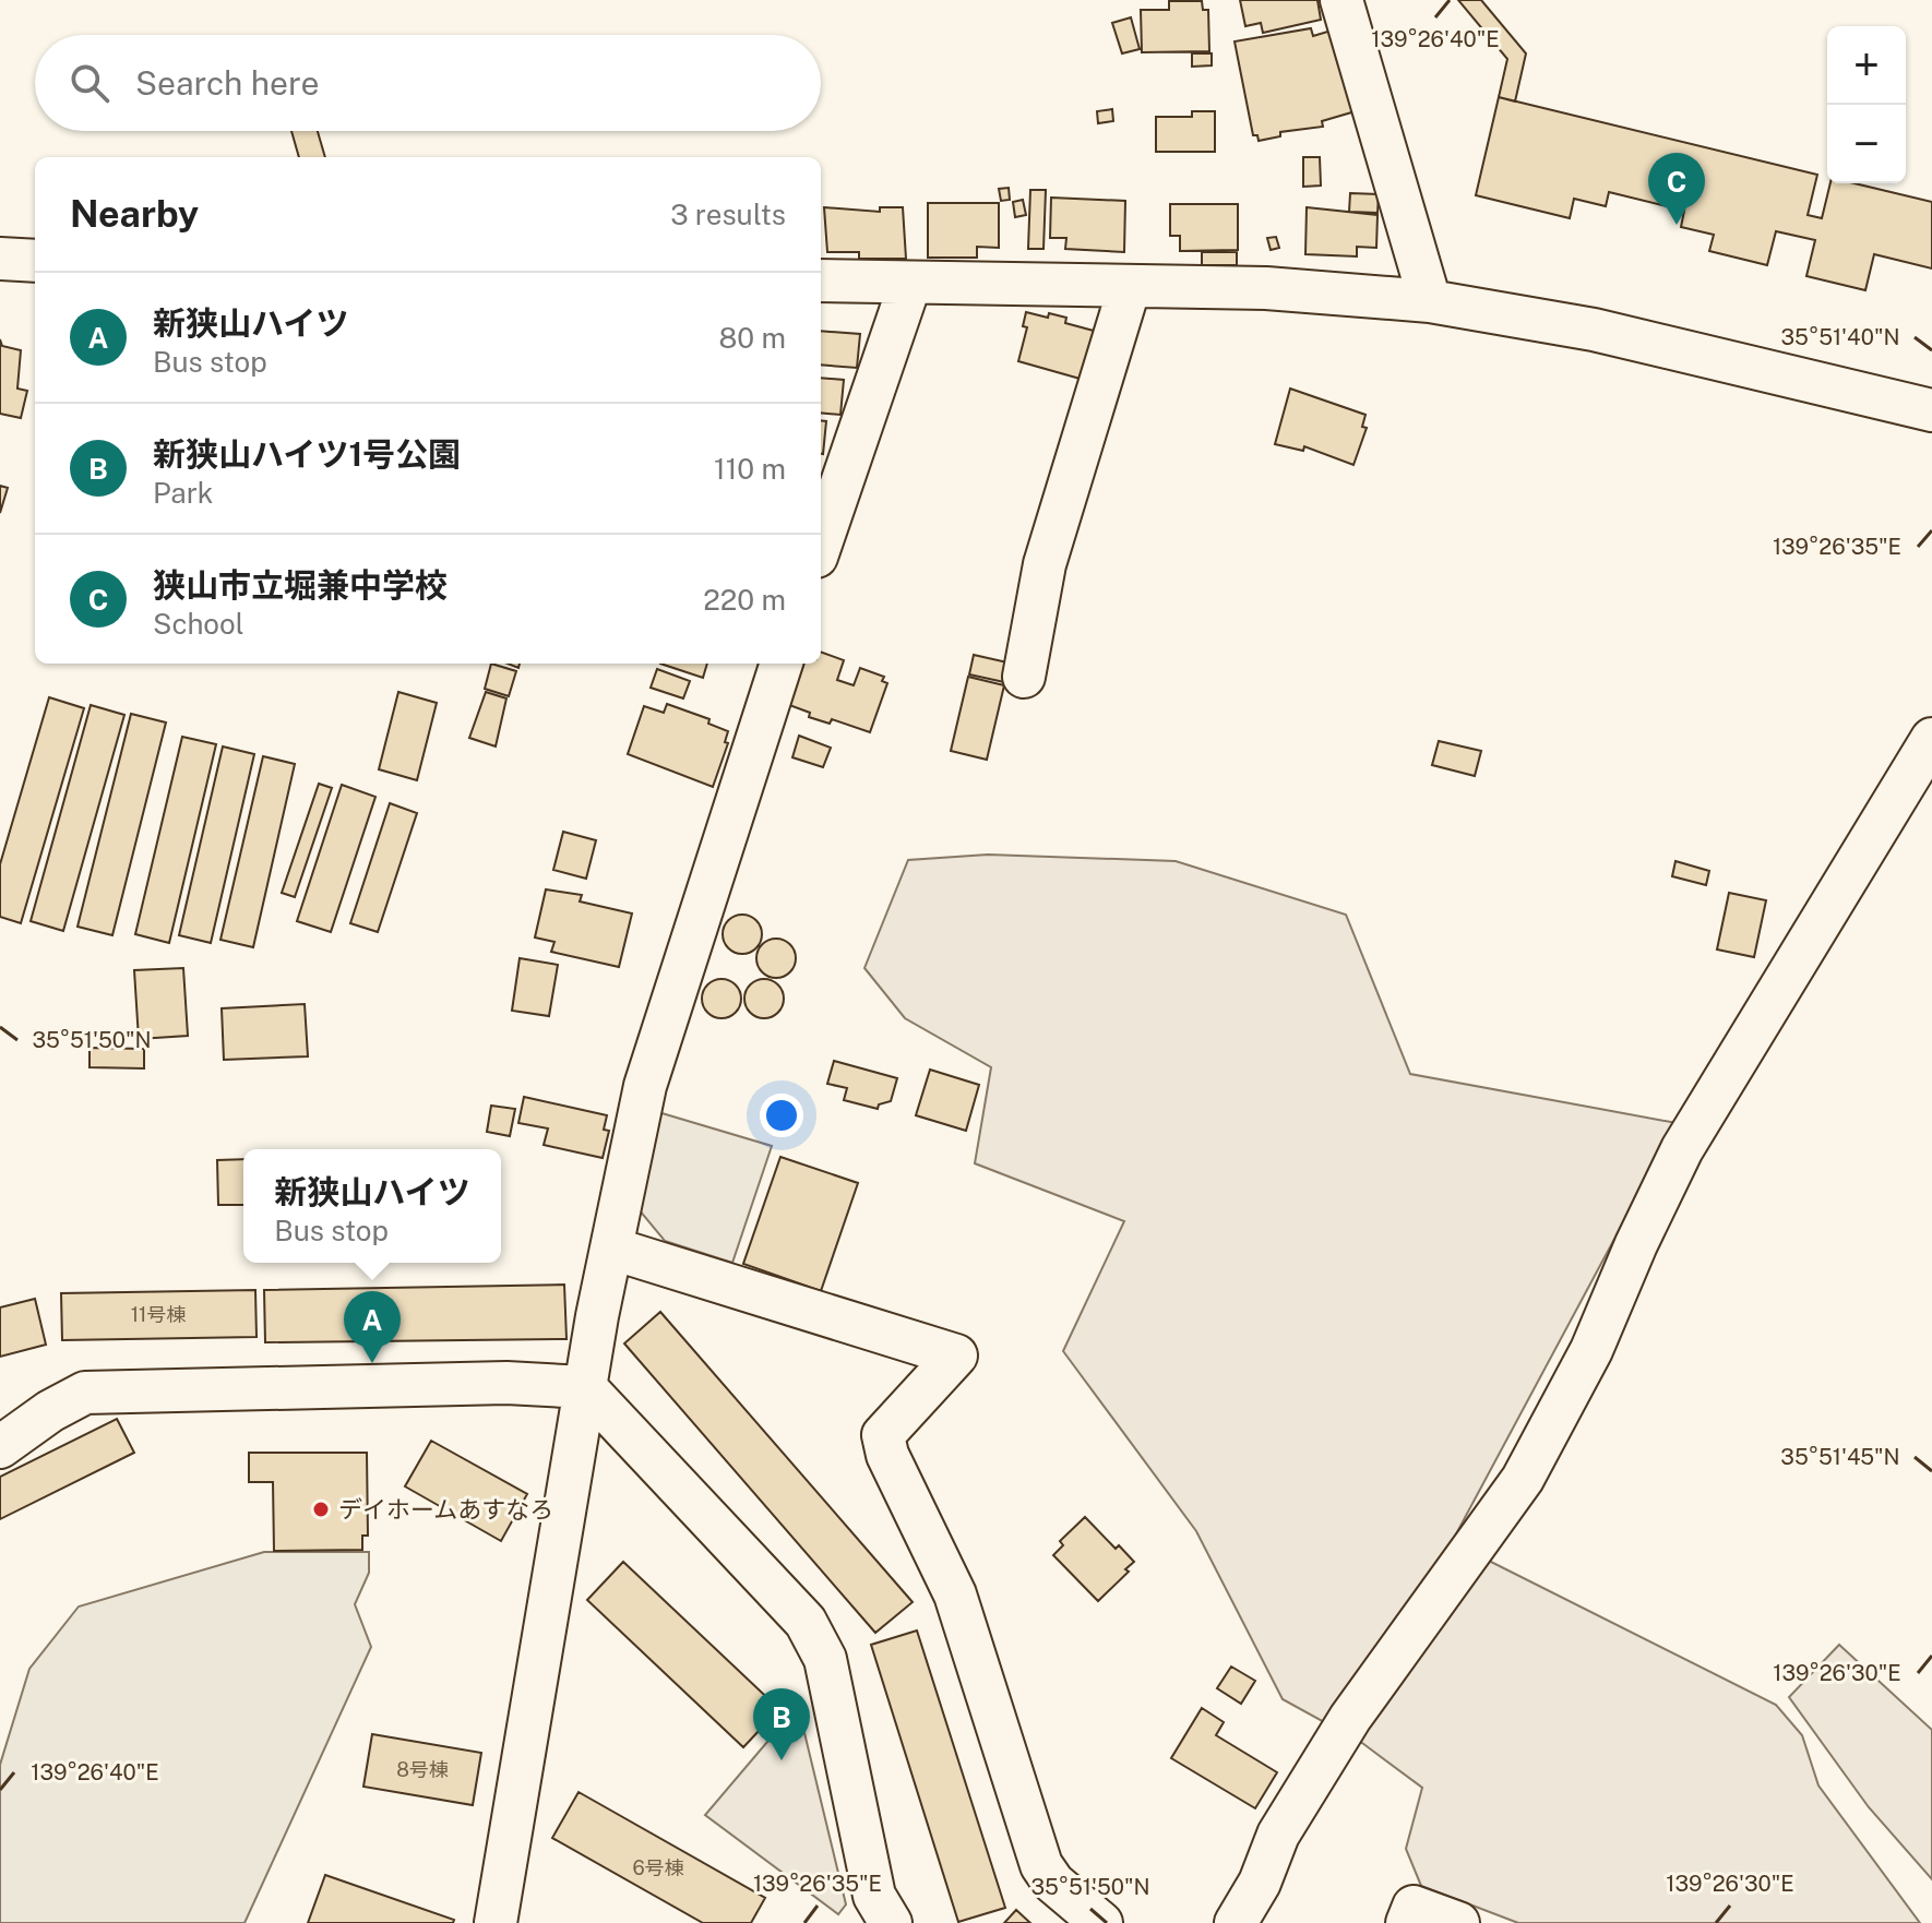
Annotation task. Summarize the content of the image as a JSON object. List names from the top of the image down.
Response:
{
  "places": ["デイホームあすなろ"],
  "house_numbers": ["11号棟", "8号棟", "6号棟"],
  "page": {
    "map_buttons": ["+", "−"],
    "search": "Search here",
    "pins": ["C", "A", "B"],
    "heading": ["Nearby", "3 results"],
    "list": [
      {
        "mark": "A",
        "name": "新狭山ハイツ",
        "note": "Bus stop",
        "value": "80 m"
      },
      {
        "mark": "B",
        "name": "新狭山ハイツ1号公園",
        "note": "Park",
        "value": "110 m"
      },
      {
        "mark": "C",
        "name": "狭山市立堀兼中学校",
        "note": "School",
        "value": "220 m"
      }
    ],
    "popup": ["新狭山ハイツ", "Bus stop"]
  },
  "coordinates": [
    "139°26'40\"E",
    "35°51'40\"N",
    "139°26'35\"E",
    "35°51'50\"N",
    "35°51'45\"N",
    "139°26'30\"E"
  ]
}
